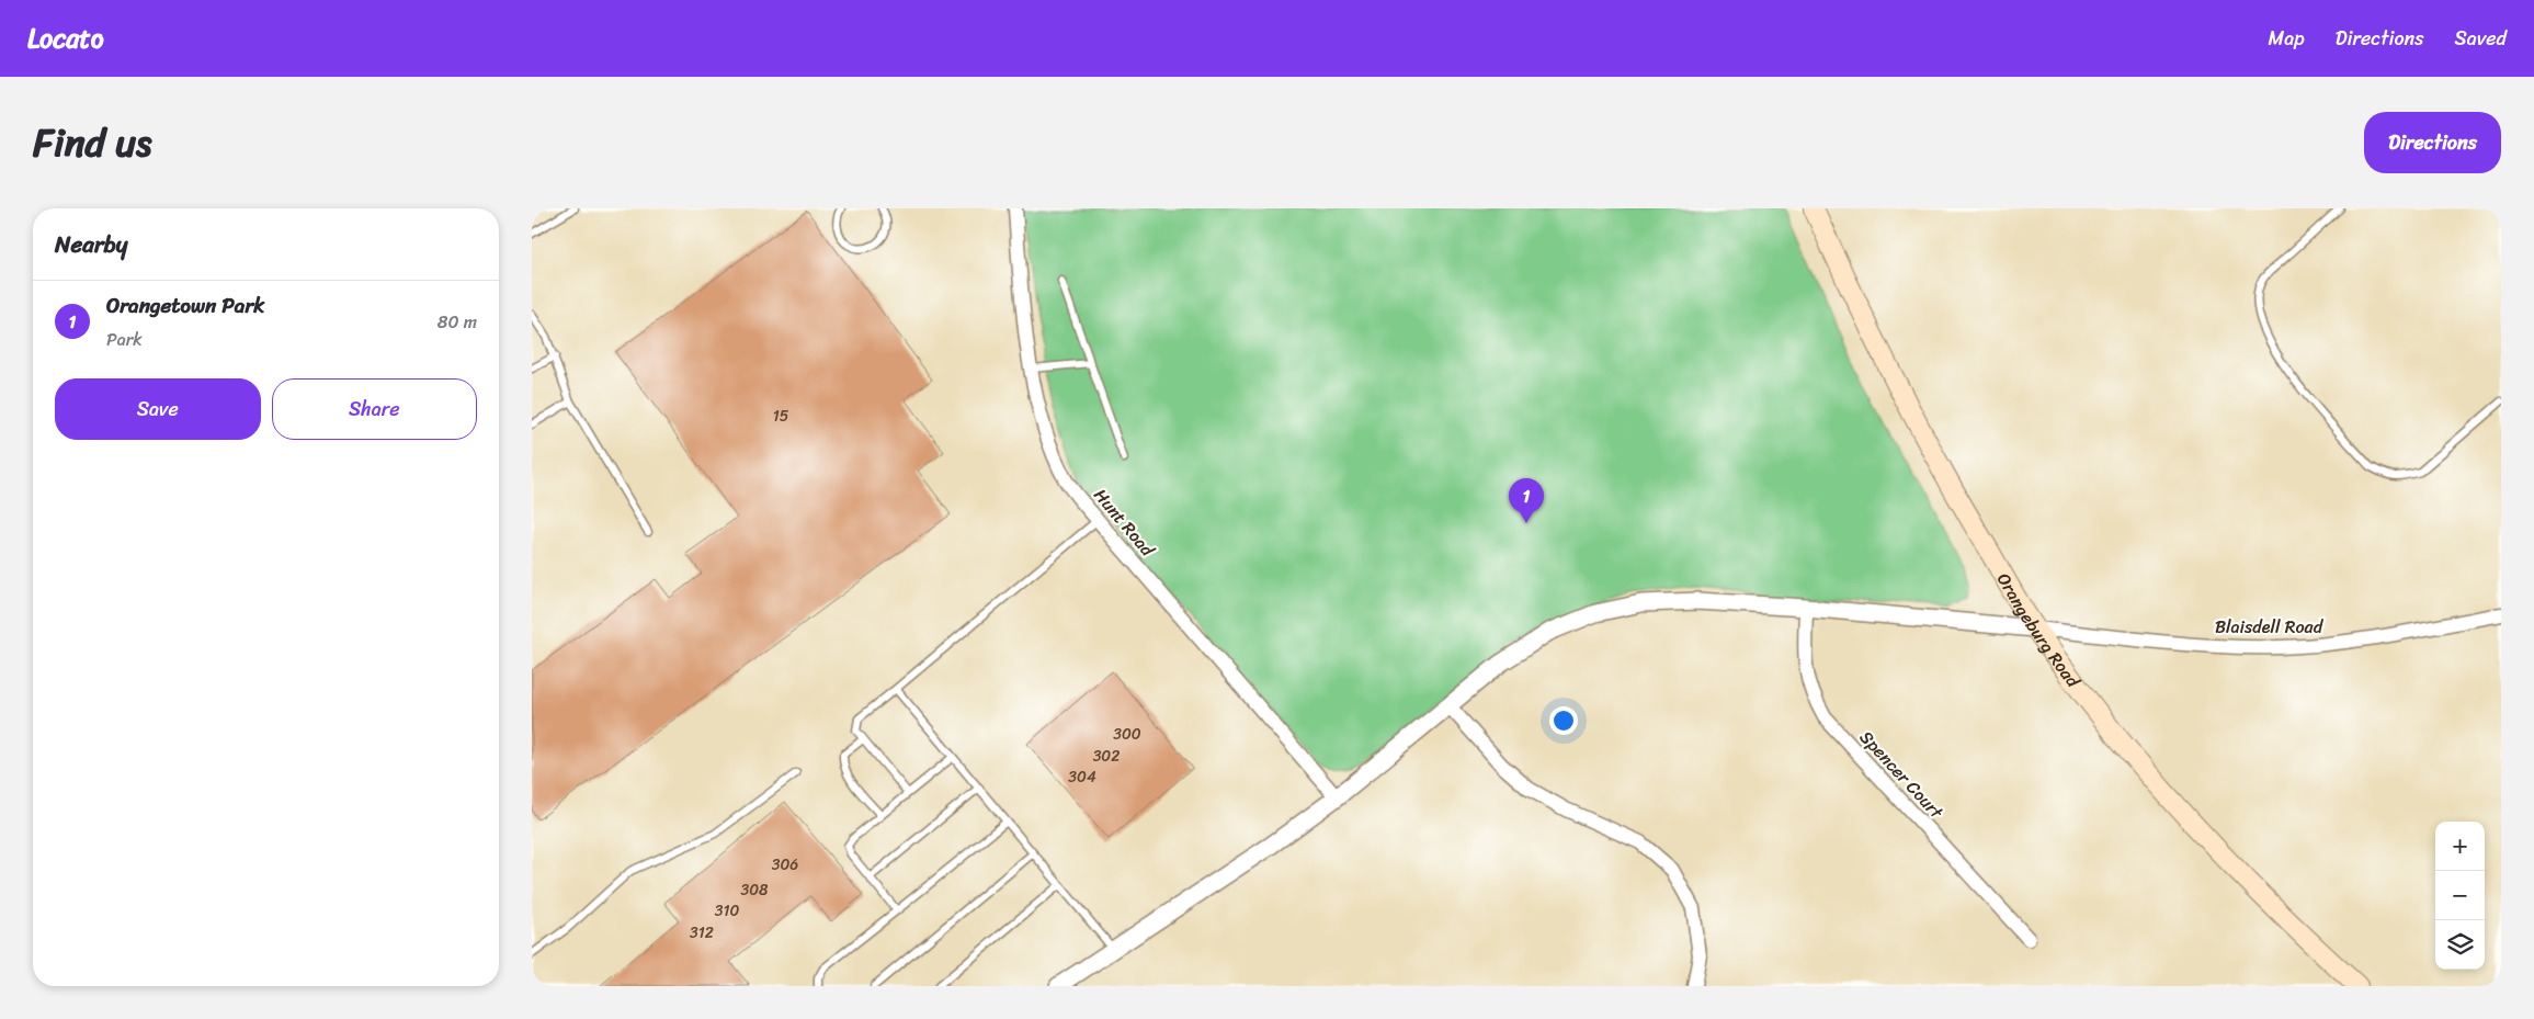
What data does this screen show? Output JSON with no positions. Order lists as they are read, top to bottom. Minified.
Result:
{"streets":{"main road":["Orangeburg Road"],"street":["Hunt Road","Blaisdell Road","Spencer Court"]},"crossings":[["Blaisdell Road","Orangeburg Road"]],"house_numbers":["15","300","302","304","306","308","310","312"],"page":{"header":"Locato","nav":["Map","Directions","Saved"],"title":"Find us","buttons":["Directions",["Save","Share"]],"heading":"Nearby","list":[{"mark":"1","name":"Orangetown Park","note":"Park","value":"80 m"}],"pins":"1","map_buttons":["+","−"]}}
